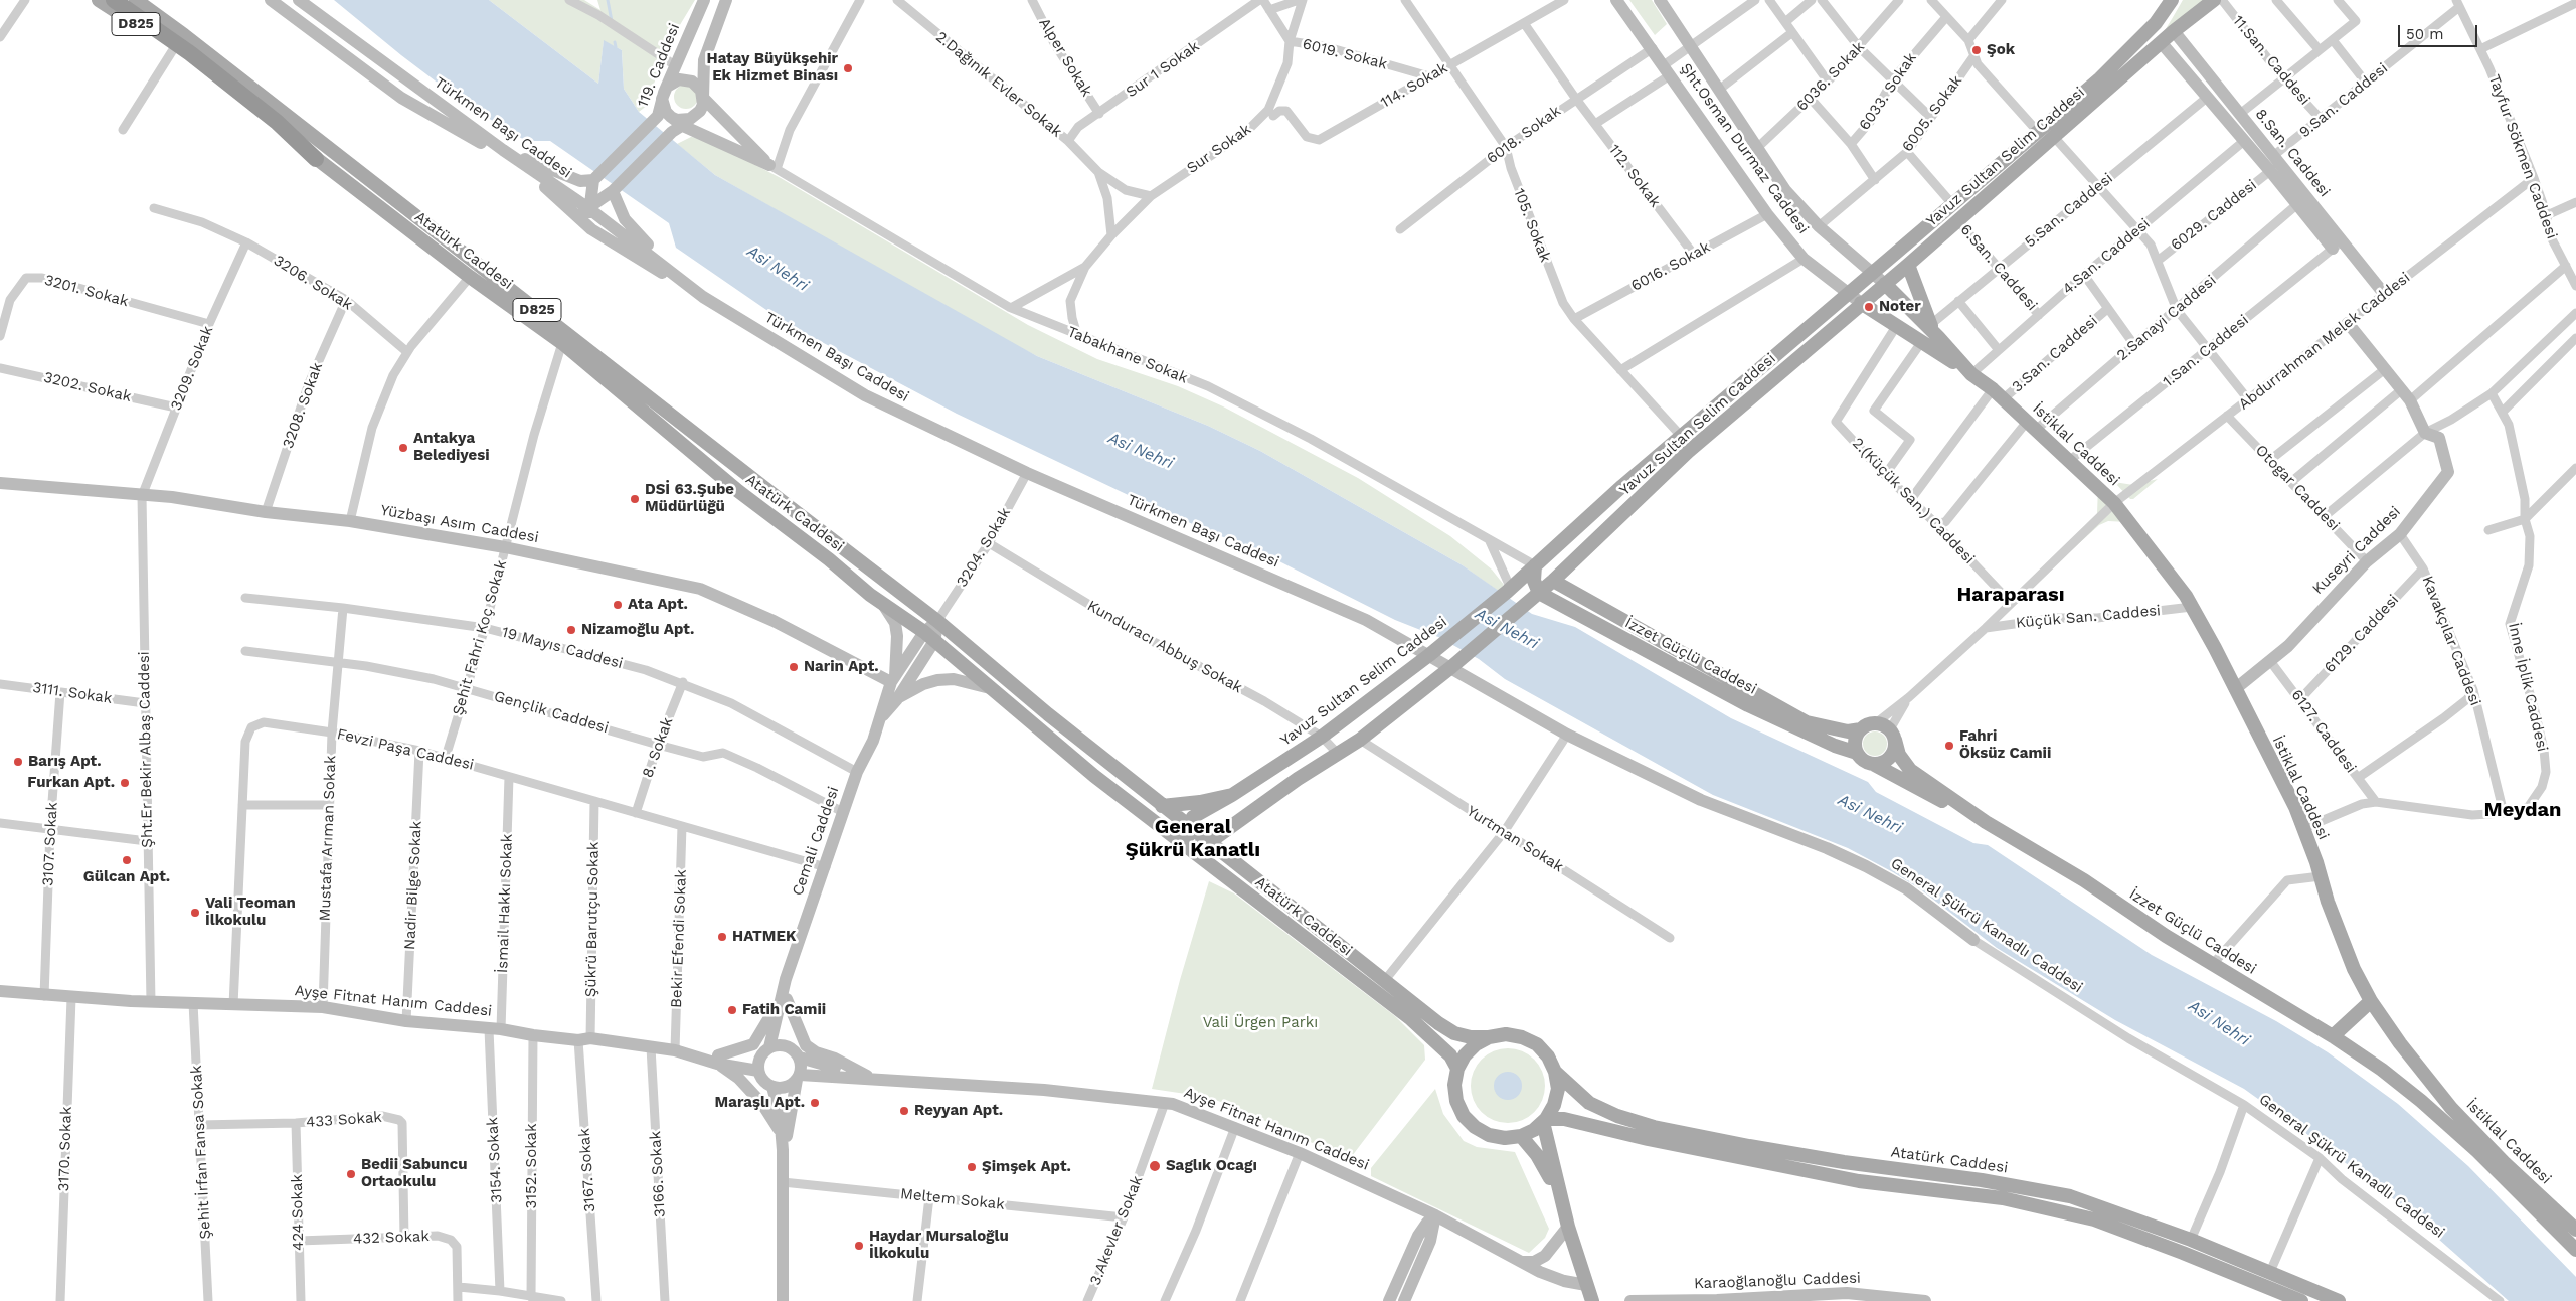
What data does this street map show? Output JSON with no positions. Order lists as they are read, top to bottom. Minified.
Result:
{"streets":{"main road":["D825","Yavuz Sultan Selim Caddesi","Atatürk Caddesi","İstiklal Caddesi","İzzet Güçlü Caddesi"],"street":["6019. Sokak","Alper Sokak","11.San. Caddesi","119. Caddesi","Sur 1 Sokak","6036. Sokak","2.Dağınık Evler Sokak","114. Sokak","6033. Sokak","9.San. Caddesi","6005. Sokak","Türkmen Başı Caddesi","6018. Sokak","Sur Sokak","Şht.Osman Durmaz Caddesi","8.San. Caddesi","Tayfur Sökmen Caddesi","112. Sokak","5.San. Caddesi","6029. Caddesi","105. Sokak","4.San. Caddesi","6016. Sokak","6.San. Caddesi","3206. Sokak","3201. Sokak","2.Sanayi Caddesi","Abdurrahman Melek Caddesi","1.San. Caddesi","3.San. Caddesi","Tabakhane Sokak","3209. Sokak","3202. Sokak","3208. Sokak","Otogar Caddesi","2.(Küçük San.) Caddesi","Yüzbaşı Asım Caddesi","3204. Sokak","Kuseyri Caddesi","Küçük San. Caddesi","6129. Caddesi","Şehit Fahri Koç Sokak","Kavakçılar Caddesi","Kunduracı Abbuş Sokak","19 Mayıs Caddesi","İnne İplik Caddesi","3111. Sokak","Gençlik Caddesi","6127. Caddesi","8. Sokak","Şht.Er Bekir Albaş Caddesi","Fevzi Paşa Caddesi","Mustafa Arıman Sokak","Yurtman Sokak","Cemali Caddesi","3107. Sokak","Nadir Bilge Sokak","İsmail Hakkı Sokak","Şükrü Barutçu Sokak","General Şükrü Kanadlı Caddesi","Bekir Efendi Sokak","Ayşe Fitnat Hanım Caddesi","433 Sokak","3170. Sokak","Şehit İrfan Fansa Sokak","3154. Sokak","3152. Sokak","3167. Sokak","3166. Sokak","Meltem Sokak","424 Sokak","3.Akevler Sokak","432 Sokak","Karaoğlanoğlu Caddesi"]},"crossings":[["6019. Sokak","114. Sokak"],["6019. Sokak","Sur Sokak"],["Alper Sokak","Sur 1 Sokak"],["11.San. Caddesi","9.San. Caddesi"],["Sur 1 Sokak","2.Dağınık Evler Sokak"],["6036. Sokak","Şht.Osman Durmaz Caddesi"],["2.Dağınık Evler Sokak","Sur Sokak"],["114. Sokak","112. Sokak"],["114. Sokak","105. Sokak"],["9.San. Caddesi","8.San. Caddesi"],["9.San. Caddesi","Tayfur Sökmen Caddesi"],["6005. Sokak","Şht.Osman Durmaz Caddesi"],["Türkmen Başı Caddesi","Yavuz Sultan Selim Caddesi"],["Türkmen Başı Caddesi","3204. Sokak"],["Türkmen Başı Caddesi","General Şükrü Kanadlı Caddesi"],["6018. Sokak","Şht.Osman Durmaz Caddesi"],["6018. Sokak","112. Sokak"],["6018. Sokak","105. Sokak"],["Sur Sokak","Tabakhane Sokak"],["Şht.Osman Durmaz Caddesi","Yavuz Sultan Selim Caddesi"],["Şht.Osman Durmaz Caddesi","6016. Sokak"],["Şht.Osman Durmaz Caddesi","İstiklal Caddesi"],["8.San. Caddesi","Yavuz Sultan Selim Caddesi"],["8.San. Caddesi","5.San. Caddesi"],["8.San. Caddesi","6029. Caddesi"],["8.San. Caddesi","4.San. Caddesi"],["8.San. Caddesi","2.Sanayi Caddesi"],["8.San. Caddesi","Abdurrahman Melek Caddesi"],["8.San. Caddesi","1.San. Caddesi"],["Yavuz Sultan Selim Caddesi","105. Sokak"],["Yavuz Sultan Selim Caddesi","Atatürk Caddesi"],["Yavuz Sultan Selim Caddesi","6.San. Caddesi"],["Yavuz Sultan Selim Caddesi","Tabakhane Sokak"],["Yavuz Sultan Selim Caddesi","İstiklal Caddesi"],["Yavuz Sultan Selim Caddesi","Kunduracı Abbuş Sokak"],["Yavuz Sultan Selim Caddesi","İzzet Güçlü Caddesi"],["Yavuz Sultan Selim Caddesi","Yurtman Sokak"],["Yavuz Sultan Selim Caddesi","General Şükrü Kanadlı Caddesi"],["Tayfur Sökmen Caddesi","Abdurrahman Melek Caddesi"],["112. Sokak","6016. Sokak"],["5.San. Caddesi","6.San. Caddesi"],["5.San. Caddesi","İstiklal Caddesi"],["105. Sokak","6016. Sokak"],["Atatürk Caddesi","3204. Sokak"],["Atatürk Caddesi","Şehit Fahri Koç Sokak"],["Atatürk Caddesi","Cemali Caddesi"],["4.San. Caddesi","6.San. Caddesi"],["4.San. Caddesi","İstiklal Caddesi"],["3206. Sokak","3209. Sokak"],["3206. Sokak","3208. Sokak"],["3201. Sokak","3209. Sokak"],["2.Sanayi Caddesi","İstiklal Caddesi"],["2.Sanayi Caddesi","2.(Küçük San.) Caddesi"],["Abdurrahman Melek Caddesi","İstiklal Caddesi"],["Abdurrahman Melek Caddesi","Otogar Caddesi"],["Abdurrahman Melek Caddesi","2.(Küçük San.) Caddesi"],["Abdurrahman Melek Caddesi","Kuseyri Caddesi"],["Abdurrahman Melek Caddesi","Küçük San. Caddesi"],["1.San. Caddesi","İstiklal Caddesi"],["3.San. Caddesi","İstiklal Caddesi"],["3.San. Caddesi","2.(Küçük San.) Caddesi"],["3209. Sokak","3202. Sokak"],["3209. Sokak","Yüzbaşı Asım Caddesi"],["3209. Sokak","Şht.Er Bekir Albaş Caddesi"],["3208. Sokak","Yüzbaşı Asım Caddesi"],["İstiklal Caddesi","2.(Küçük San.) Caddesi"],["İstiklal Caddesi","Kuseyri Caddesi"],["İstiklal Caddesi","Küçük San. Caddesi"],["İstiklal Caddesi","İzzet Güçlü Caddesi"],["Otogar Caddesi","Kuseyri Caddesi"],["Yüzbaşı Asım Caddesi","Şehit Fahri Koç Sokak"],["Yüzbaşı Asım Caddesi","Şht.Er Bekir Albaş Caddesi"],["Yüzbaşı Asım Caddesi","Cemali Caddesi"],["3204. Sokak","Kunduracı Abbuş Sokak"],["3204. Sokak","Cemali Caddesi"],["Kuseyri Caddesi","Kavakçılar Caddesi"],["Kuseyri Caddesi","6127. Caddesi"],["6129. Caddesi","Kavakçılar Caddesi"],["6129. Caddesi","6127. Caddesi"],["Şehit Fahri Koç Sokak","19 Mayıs Caddesi"],["Şehit Fahri Koç Sokak","Gençlik Caddesi"],["Şehit Fahri Koç Sokak","Fevzi Paşa Caddesi"],["Kavakçılar Caddesi","İnne İplik Caddesi"],["19 Mayıs Caddesi","8. Sokak"],["19 Mayıs Caddesi","Mustafa Arıman Sokak"],["19 Mayıs Caddesi","Cemali Caddesi"],["3111. Sokak","Şht.Er Bekir Albaş Caddesi"],["3111. Sokak","3107. Sokak"],["Gençlik Caddesi","8. Sokak"],["Gençlik Caddesi","Mustafa Arıman Sokak"],["Gençlik Caddesi","Cemali Caddesi"],["8. Sokak","Fevzi Paşa Caddesi"],["Şht.Er Bekir Albaş Caddesi","Ayşe Fitnat Hanım Caddesi"],["Fevzi Paşa Caddesi","Mustafa Arıman Sokak"],["Fevzi Paşa Caddesi","Cemali Caddesi"],["Fevzi Paşa Caddesi","Nadir Bilge Sokak"],["Fevzi Paşa Caddesi","İsmail Hakkı Sokak"],["Fevzi Paşa Caddesi","Şükrü Barutçu Sokak"],["Fevzi Paşa Caddesi","Bekir Efendi Sokak"],["Fevzi Paşa Caddesi","Ayşe Fitnat Hanım Caddesi"],["Mustafa Arıman Sokak","Ayşe Fitnat Hanım Caddesi"],["Cemali Caddesi","Ayşe Fitnat Hanım Caddesi"],["3107. Sokak","Ayşe Fitnat Hanım Caddesi"],["Nadir Bilge Sokak","Ayşe Fitnat Hanım Caddesi"],["İsmail Hakkı Sokak","Ayşe Fitnat Hanım Caddesi"],["İsmail Hakkı Sokak","3154. Sokak"],["Şükrü Barutçu Sokak","Ayşe Fitnat Hanım Caddesi"],["Şükrü Barutçu Sokak","3167. Sokak"],["Bekir Efendi Sokak","Ayşe Fitnat Hanım Caddesi"],["Ayşe Fitnat Hanım Caddesi","3170. Sokak"],["Ayşe Fitnat Hanım Caddesi","Şehit İrfan Fansa Sokak"],["Ayşe Fitnat Hanım Caddesi","3154. Sokak"],["Ayşe Fitnat Hanım Caddesi","3152. Sokak"],["Ayşe Fitnat Hanım Caddesi","3167. Sokak"],["Ayşe Fitnat Hanım Caddesi","3166. Sokak"],["Ayşe Fitnat Hanım Caddesi","3.Akevler Sokak"],["433 Sokak","Şehit İrfan Fansa Sokak"],["433 Sokak","424 Sokak"],["433 Sokak","432 Sokak"],["Meltem Sokak","3.Akevler Sokak"],["424 Sokak","432 Sokak"]],"districts":["Haraparası","Meydan","General Şükrü Kanatlı"],"water":["Asi Nehri"],"parks":["Vali Ürgen Parkı"],"places":["Şok","Hatay Büyükşehir Ek Hizmet Binası","Noter","Antakya Belediyesi","DSİ 63.Şube Müdürlüğü","Ata Apt.","Nizamoğlu Apt.","Narin Apt.","Fahri Öksüz Camii","Barış Apt.","Furkan Apt.","Gülcan Apt.","Vali Teoman İlkokulu","HATMEK","Fatih Camii","Maraşlı Apt.","Reyyan Apt.","Saglık Ocagı","Şimşek Apt.","Bedii Sabuncu Ortaokulu","Haydar Mursaloğlu İlkokulu"],"scale_bar":"50 m"}
